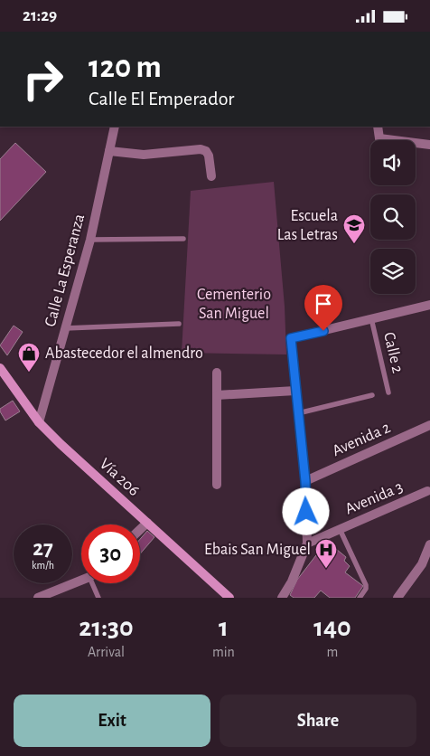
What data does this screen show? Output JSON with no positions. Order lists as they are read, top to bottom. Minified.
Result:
{"streets":{"main road":["Vía 206"],"street":["Calle La Esperanza","Avenida 2","Avenida 3"],"lane":["Calle 2"]},"crossings":[["Calle La Esperanza","Vía 206"]],"parks":["Cementerio San Miguel"],"places":{"school or university":["Escuela Las Letras"],"shop":["Abastecedor el almendro"],"hospital":["Ebais San Miguel"]},"page":{"status":"21:29","turn":["120 m","Calle El Emperador"],"speed":"27 km/h","limit":"30","eta":["21:30","Arrival","1","min","140","m"],"buttons":["Exit","Share"]}}
